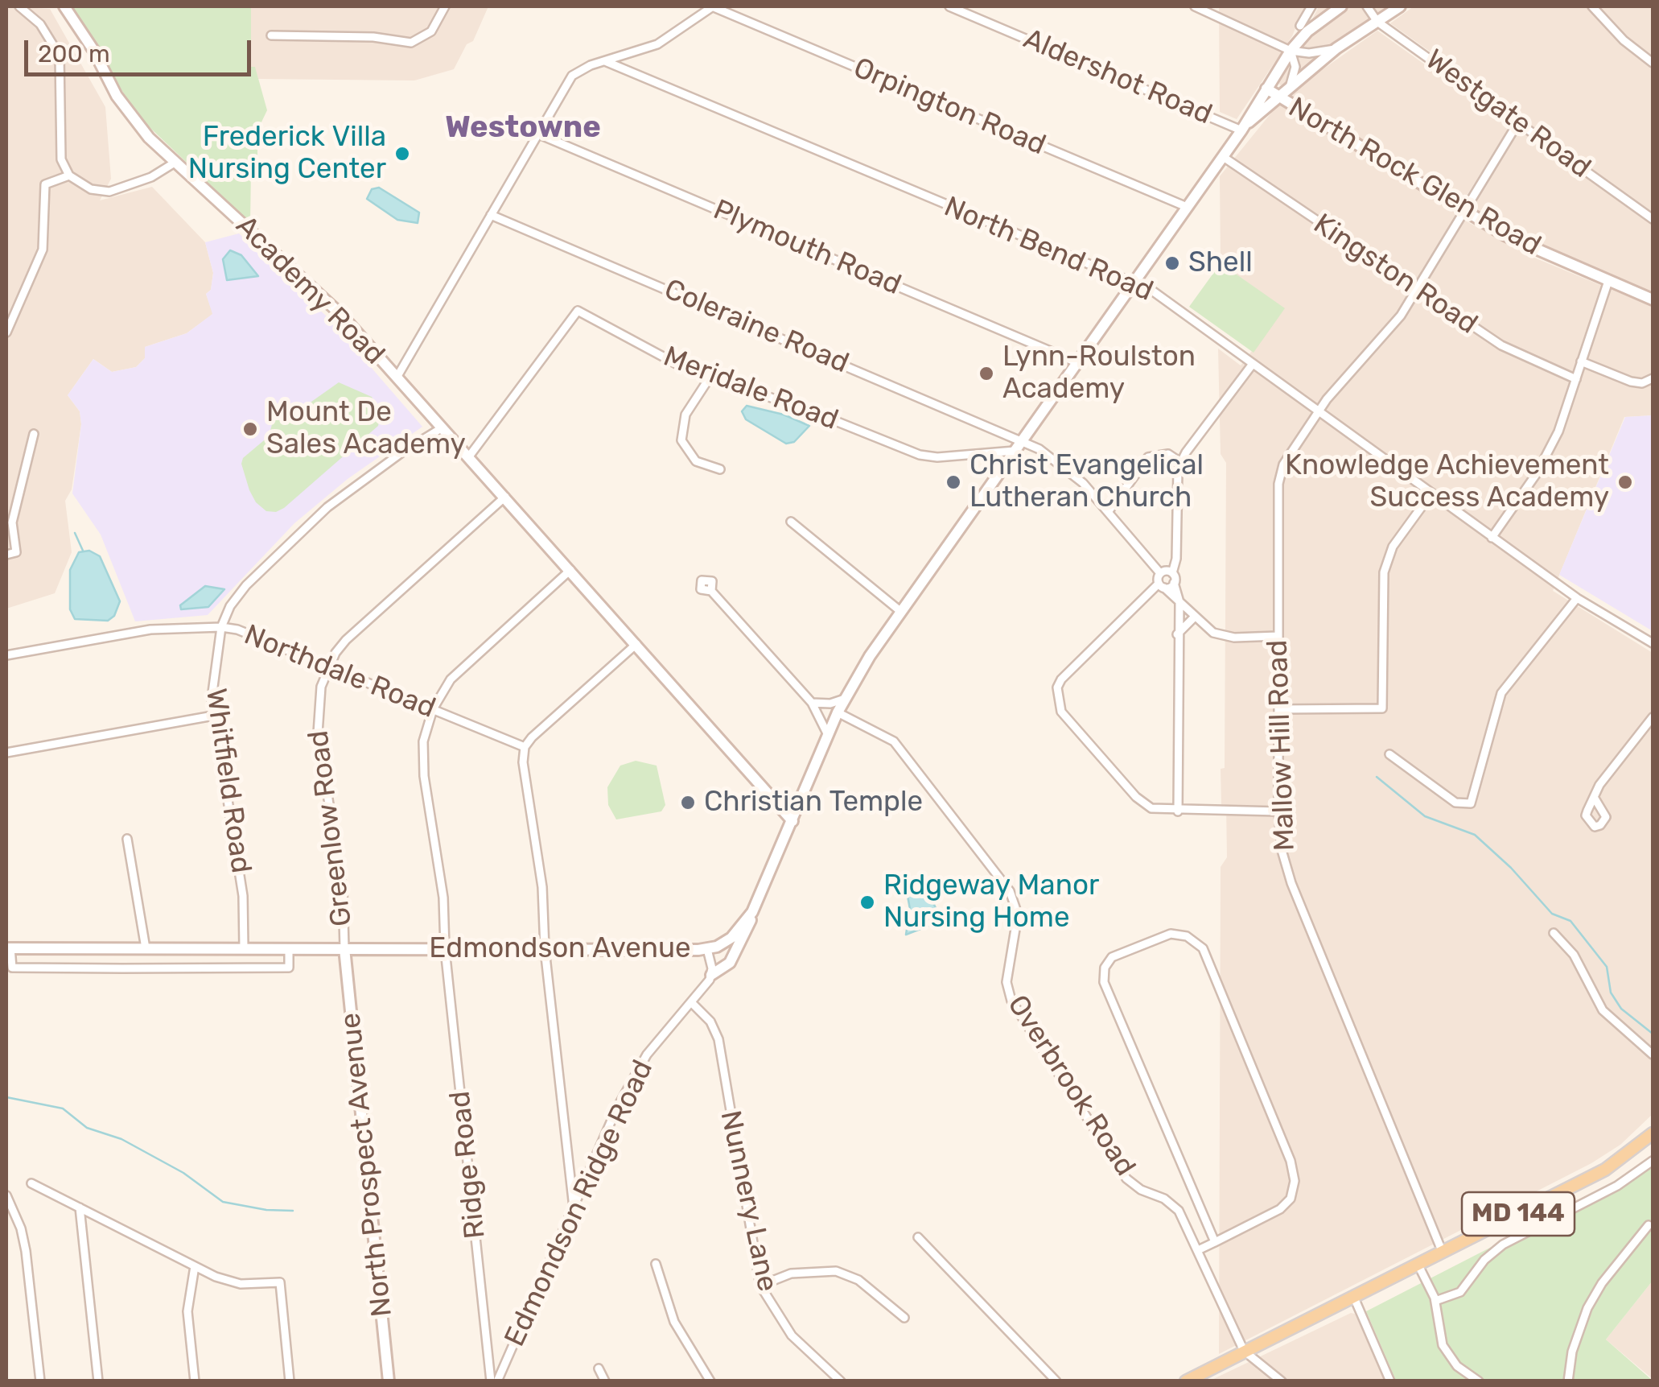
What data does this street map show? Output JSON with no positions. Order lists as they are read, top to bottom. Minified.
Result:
{"streets":{"main road":["North Rock Glen Road","Academy Road","Edmondson Avenue","North Prospect Avenue","MD 144"],"street":["Aldershot Road","Orpington Road","Westgate Road","Plymouth Road","North Bend Road","Kingston Road","Coleraine Road","Meridale Road","Northdale Road","Mallow Hill Road","Whitfield Road","Greenlow Road","Overbrook Road","Ridge Road","Nunnery Lane","Edmondson Ridge Road"]},"crossings":[["Aldershot Road","Edmondson Avenue"],["Orpington Road","Edmondson Avenue"],["Westgate Road","Mallow Hill Road"],["Westgate Road","Edmondson Avenue"],["North Rock Glen Road","Mallow Hill Road"],["North Rock Glen Road","Edmondson Avenue"],["Plymouth Road","Edmondson Avenue"],["North Bend Road","Mallow Hill Road"],["North Bend Road","Edmondson Avenue"],["Kingston Road","Mallow Hill Road"],["Kingston Road","Edmondson Avenue"],["Academy Road","Meridale Road"],["Academy Road","Whitfield Road"],["Academy Road","Greenlow Road"],["Academy Road","Edmondson Avenue"],["Academy Road","Ridge Road"],["Coleraine Road","Edmondson Avenue"],["Meridale Road","Edmondson Avenue"],["Northdale Road","Whitfield Road"],["Northdale Road","Greenlow Road"],["Northdale Road","Ridge Road"],["Mallow Hill Road","MD 144"],["Whitfield Road","Edmondson Avenue"],["Greenlow Road","Edmondson Avenue"],["Greenlow Road","North Prospect Avenue"],["Edmondson Avenue","Overbrook Road"],["Edmondson Avenue","North Prospect Avenue"],["Edmondson Avenue","Ridge Road"],["Overbrook Road","MD 144"],["Nunnery Lane","Edmondson Ridge Road"]],"districts":["Westowne"],"places":["Frederick Villa Nursing Center","Shell","Lynn-Roulston Academy","Mount De Sales Academy","Christ Evangelical Lutheran Church","Knowledge Achievement Success Academy","Christian Temple","Ridgeway Manor Nursing Home"],"scale_bar":"200 m"}
